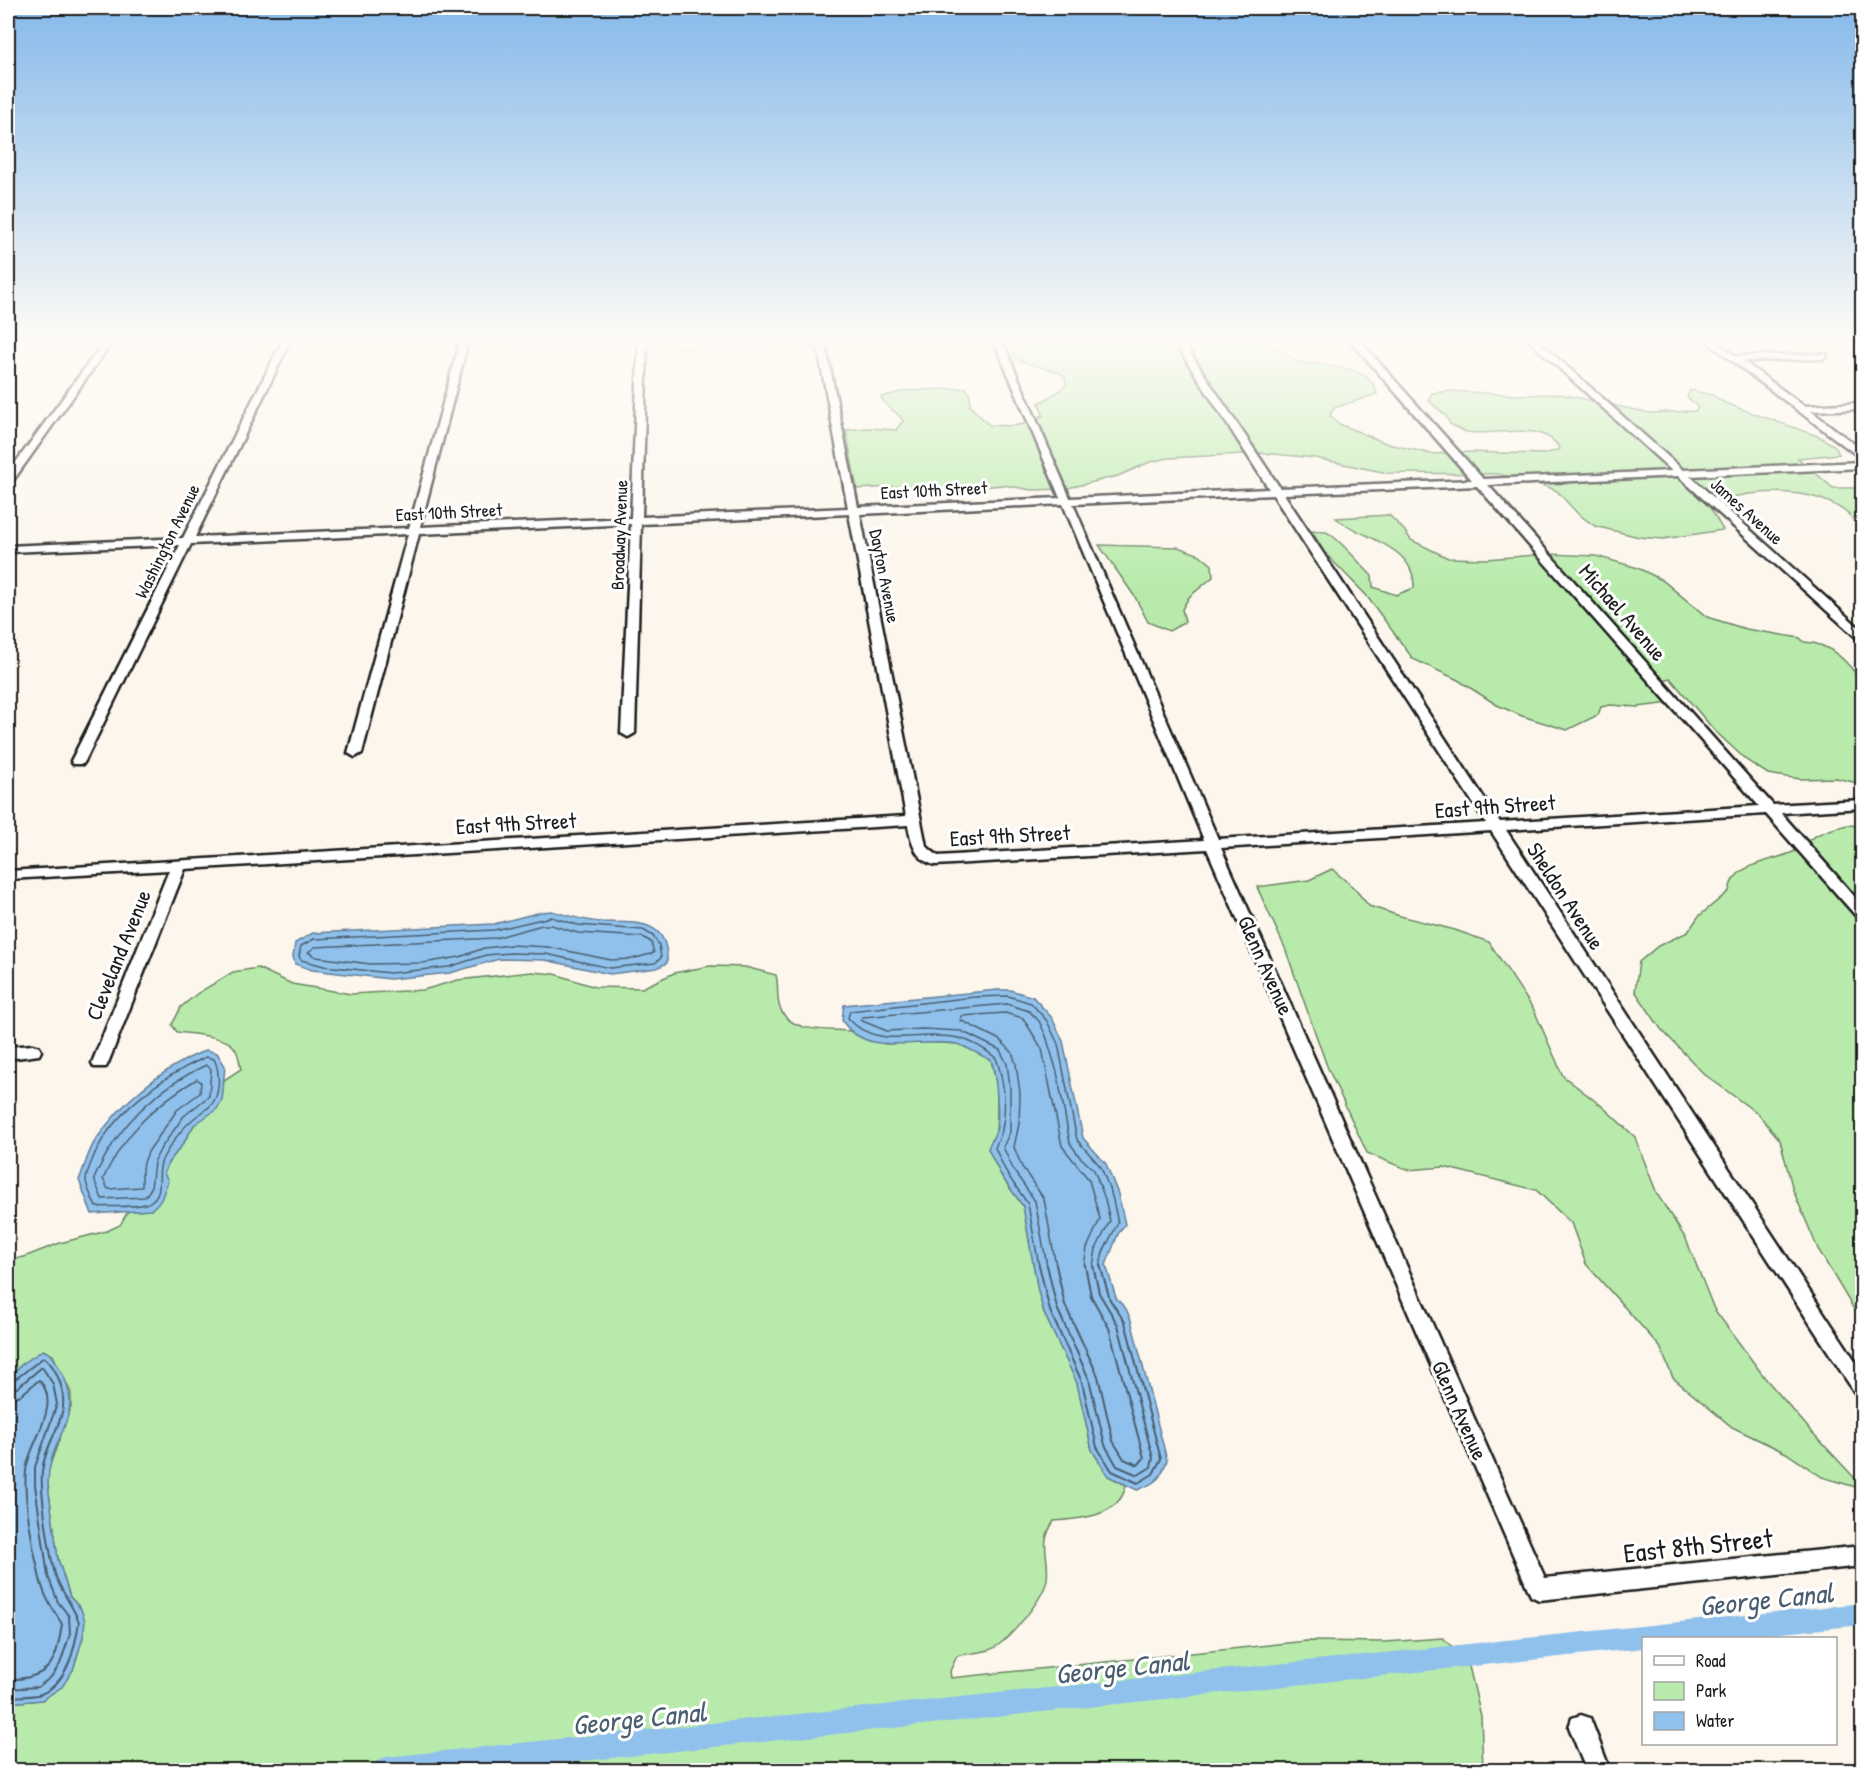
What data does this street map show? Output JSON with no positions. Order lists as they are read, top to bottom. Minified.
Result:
{"streets":{"street":["East 10th Street","James Avenue","Broadway Avenue","Washington Avenue","Dayton Avenue","Michael Avenue","East 9th Street","Sheldon Avenue","Cleveland Avenue","Glenn Avenue","East 8th Street"]},"crossings":[["East 10th Street","James Avenue"],["East 10th Street","Broadway Avenue"],["East 10th Street","Washington Avenue"],["East 10th Street","Dayton Avenue"],["East 10th Street","Michael Avenue"],["East 10th Street","Sheldon Avenue"],["East 10th Street","Glenn Avenue"],["Dayton Avenue","East 9th Street"],["Michael Avenue","East 9th Street"],["East 9th Street","Sheldon Avenue"],["East 9th Street","Cleveland Avenue"],["East 9th Street","Glenn Avenue"],["Glenn Avenue","East 8th Street"]],"water":["George Canal"],"legend":["Road","Park","Water"]}
